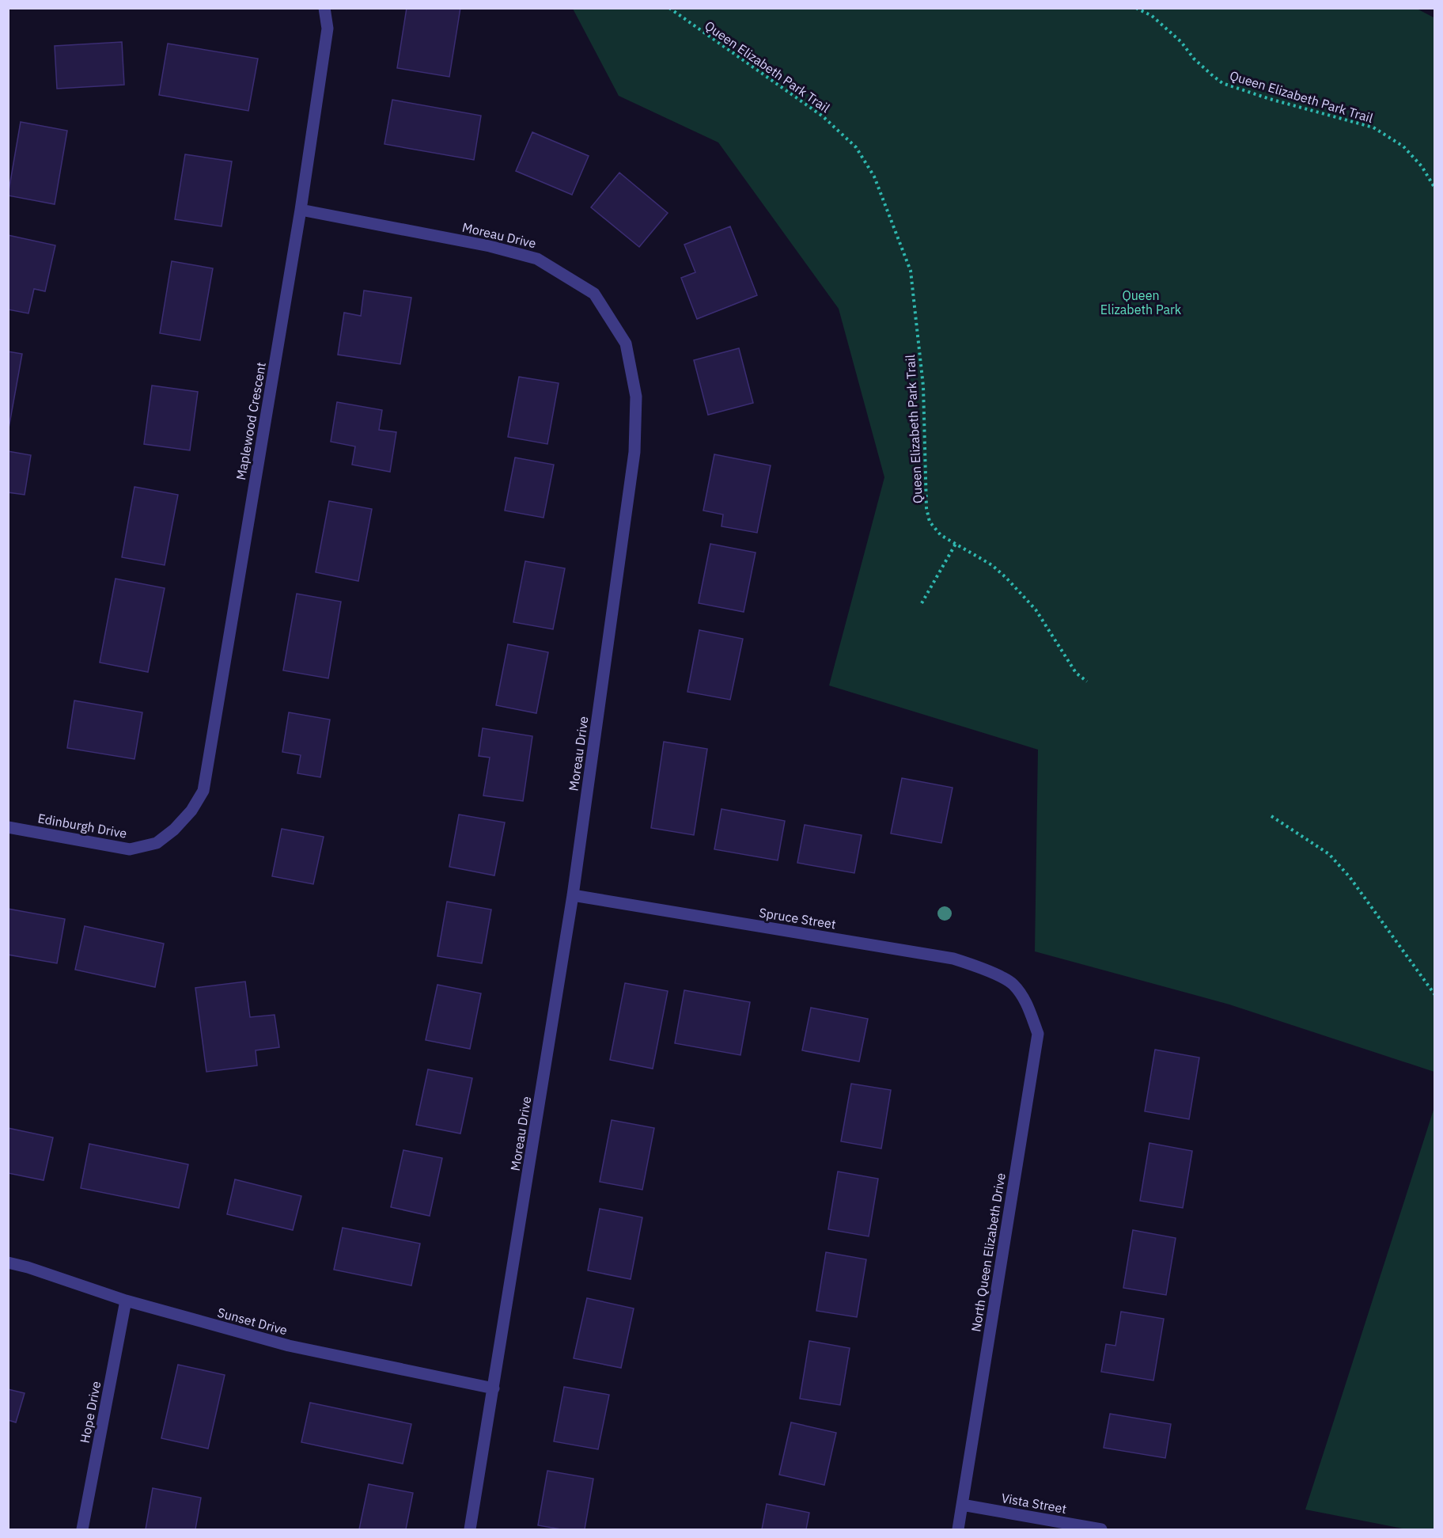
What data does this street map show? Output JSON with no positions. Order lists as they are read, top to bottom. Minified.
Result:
{"streets":{"street":["Moreau Drive","Maplewood Crescent","Edinburgh Drive","Spruce Street","North Queen Elizabeth Drive","Sunset Drive","Hope Drive","Vista Street"],"path":["Queen Elizabeth Park Trail"]},"crossings":[["Moreau Drive","Maplewood Crescent"],["Moreau Drive","Spruce Street"],["Moreau Drive","Sunset Drive"],["Maplewood Crescent","Edinburgh Drive"],["Spruce Street","North Queen Elizabeth Drive"],["North Queen Elizabeth Drive","Vista Street"],["Sunset Drive","Hope Drive"]],"parks":["Queen Elizabeth Park"]}
